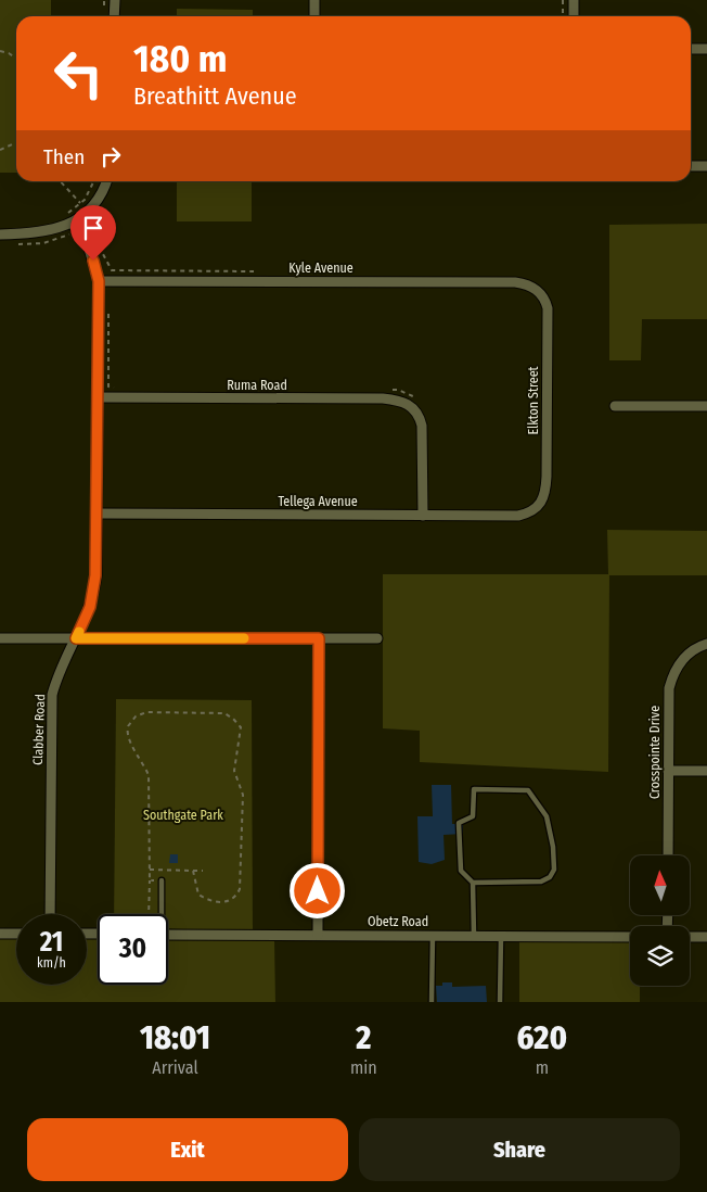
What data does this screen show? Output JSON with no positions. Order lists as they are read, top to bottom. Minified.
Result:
{"streets":{"street":["Kyle Avenue","Ruma Road","Elkton Street","Tellega Avenue","Clabber Road","Crosspointe Drive","Obetz Road"]},"crossings":[["Kyle Avenue","Elkton Street"],["Kyle Avenue","Clabber Road"],["Ruma Road","Clabber Road"],["Elkton Street","Tellega Avenue"],["Tellega Avenue","Clabber Road"]],"parks":["Southgate Park"],"north":"top","page":{"turn":["180 m","Breathitt Avenue"],"then":"Then","speed":"21 km/h","limit":"30","eta":["18:01","Arrival","2","min","620","m"],"buttons":["Exit","Share"]}}
